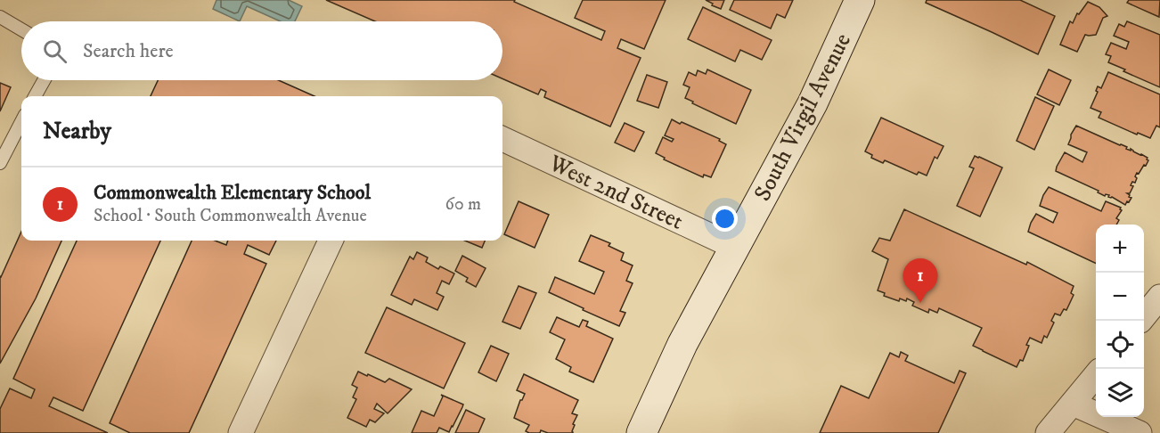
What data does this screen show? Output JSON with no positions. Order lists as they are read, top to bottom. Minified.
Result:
{"streets":{"main road":["South Virgil Avenue"],"street":["West 2nd Street"]},"crossings":[["South Virgil Avenue","West 2nd Street"]],"page":{"search":"Search here","heading":"Nearby","list":[{"mark":"1","name":"Commonwealth Elementary School","note":"School · South Commonwealth Avenue","value":"60 m"}],"map_buttons":["+","−"],"pins":"1"}}
